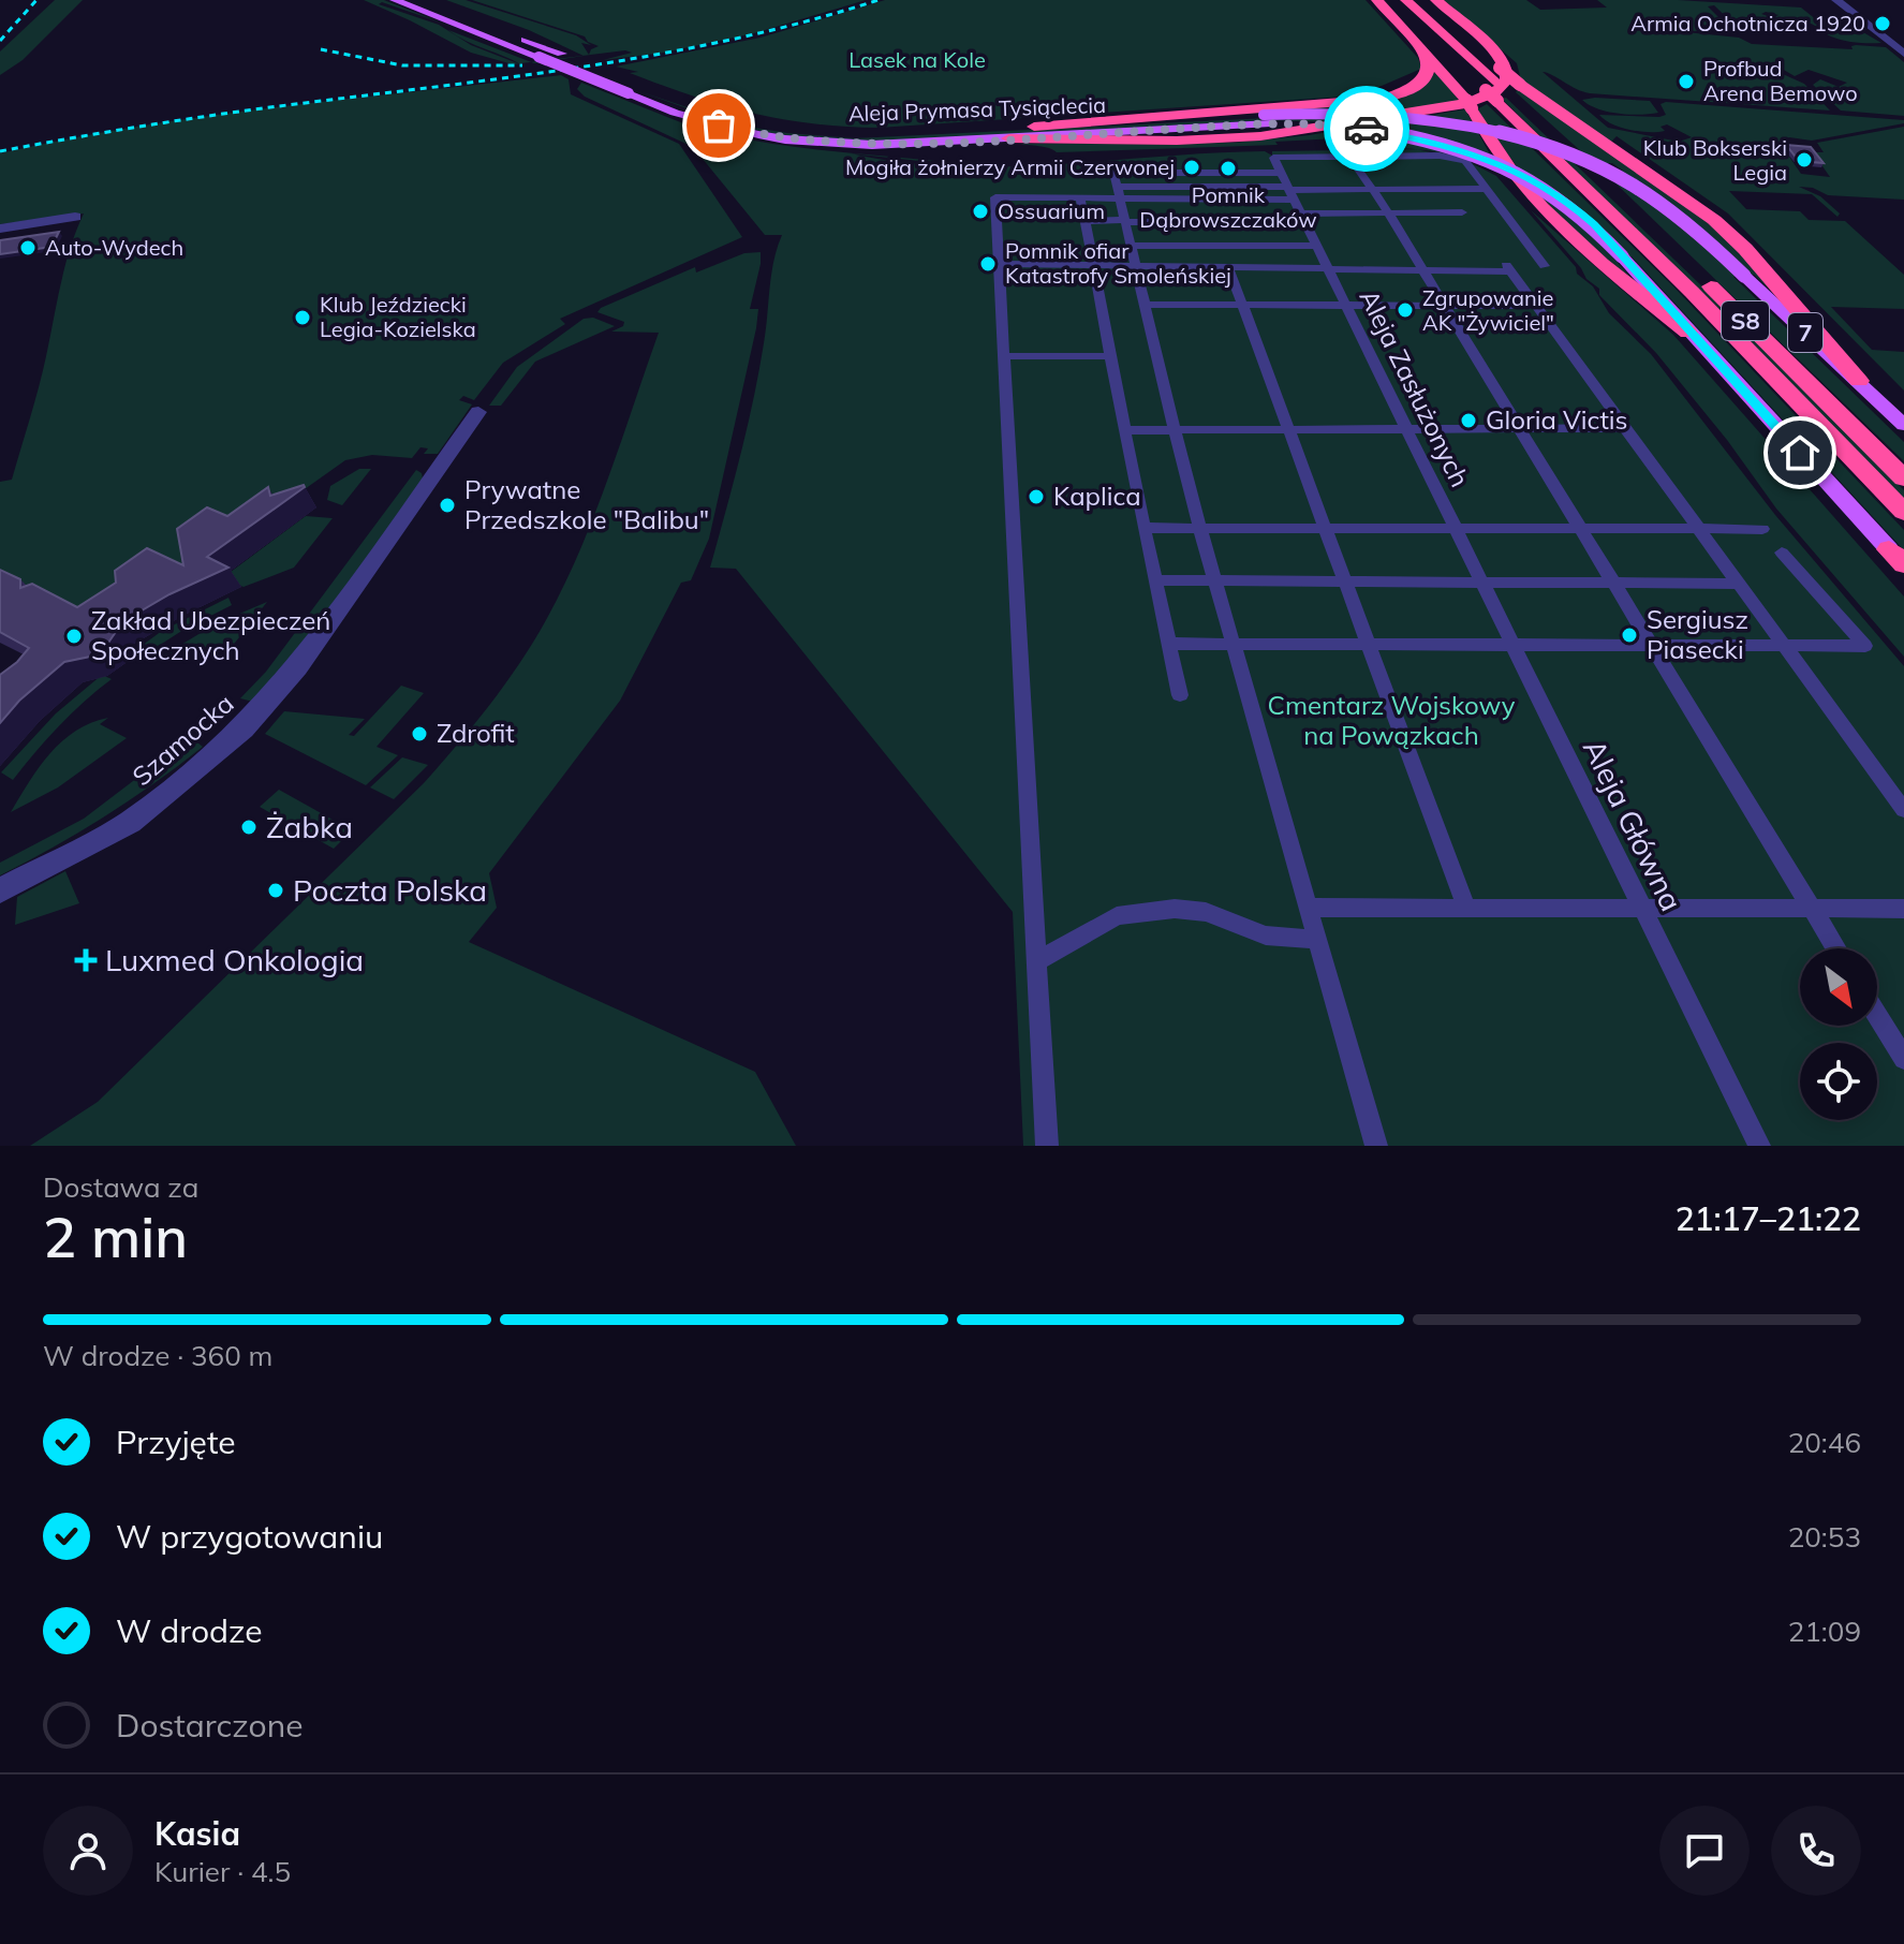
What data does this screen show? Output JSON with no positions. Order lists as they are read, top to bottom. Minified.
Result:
{"streets":{"highway":["S8"],"main road":["Aleja Prymasa Tysiąclecia","7"],"street":["Aleja Zasłużonych","Szamocka","Aleja Główna"]},"crossings":[["Aleja Prymasa Tysiąclecia","7"],["Aleja Zasłużonych","Aleja Główna"]],"parks":["Lasek na Kole","Cmentarz Wojskowy na Powązkach"],"places":{"other":["Armia Ochotnicza 1920","Profbud Arena Bemowo","Klub Bokserski Legia","Mogiła żołnierzy Armii Czerwonej","Pomnik Dąbrowszczaków","Ossuarium","Auto-Wydech","Pomnik ofiar Katastrofy Smoleńskiej","Zgrupowanie AK \"Żywiciel\"","Klub Jeździecki Legia-Kozielska","Gloria Victis","Kaplica","Prywatne Przedszkole \"Balibu\"","Sergiusz Piasecki","Zakład Ubezpieczeń Społecznych","Zdrofit","Żabka","Poczta Polska"],"health":["Luxmed Onkologia"]},"north":"bottom right","page":{"heading":["2 min","Dostawa za","21:17–21:22"],"panel":["Kasia","Kurier · 4.5"],"bar":"W drodze · 360 m","list":[["Przyjęte","20:46"],["W przygotowaniu","20:53"],["W drodze","21:09"],"Dostarczone"]}}
